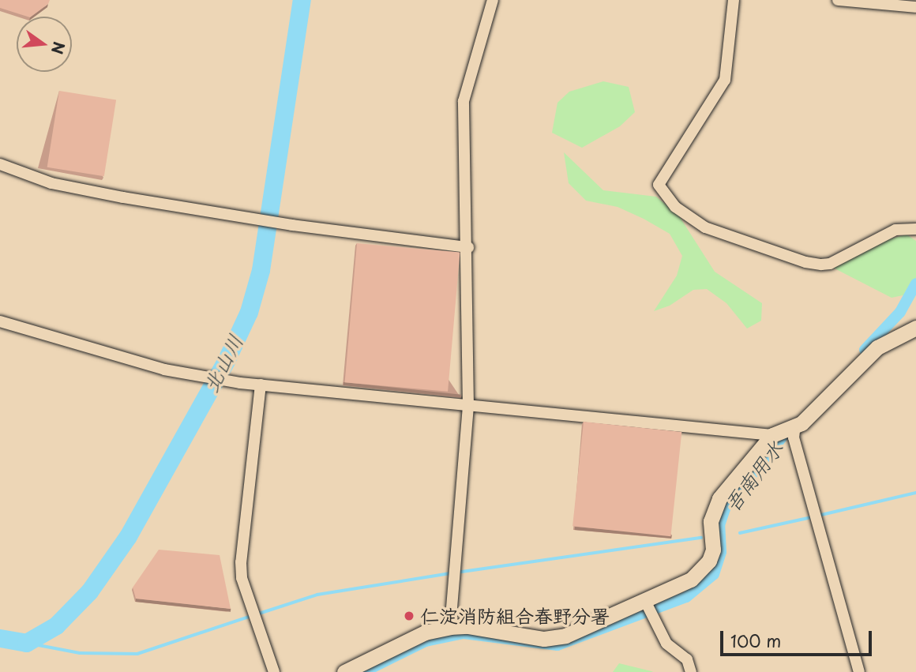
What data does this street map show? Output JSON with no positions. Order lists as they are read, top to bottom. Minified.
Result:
{"water":["北山川","吾南用水"],"places":["仁淀消防組合春野分署"],"scale_bar":"100 m","north":"right"}
